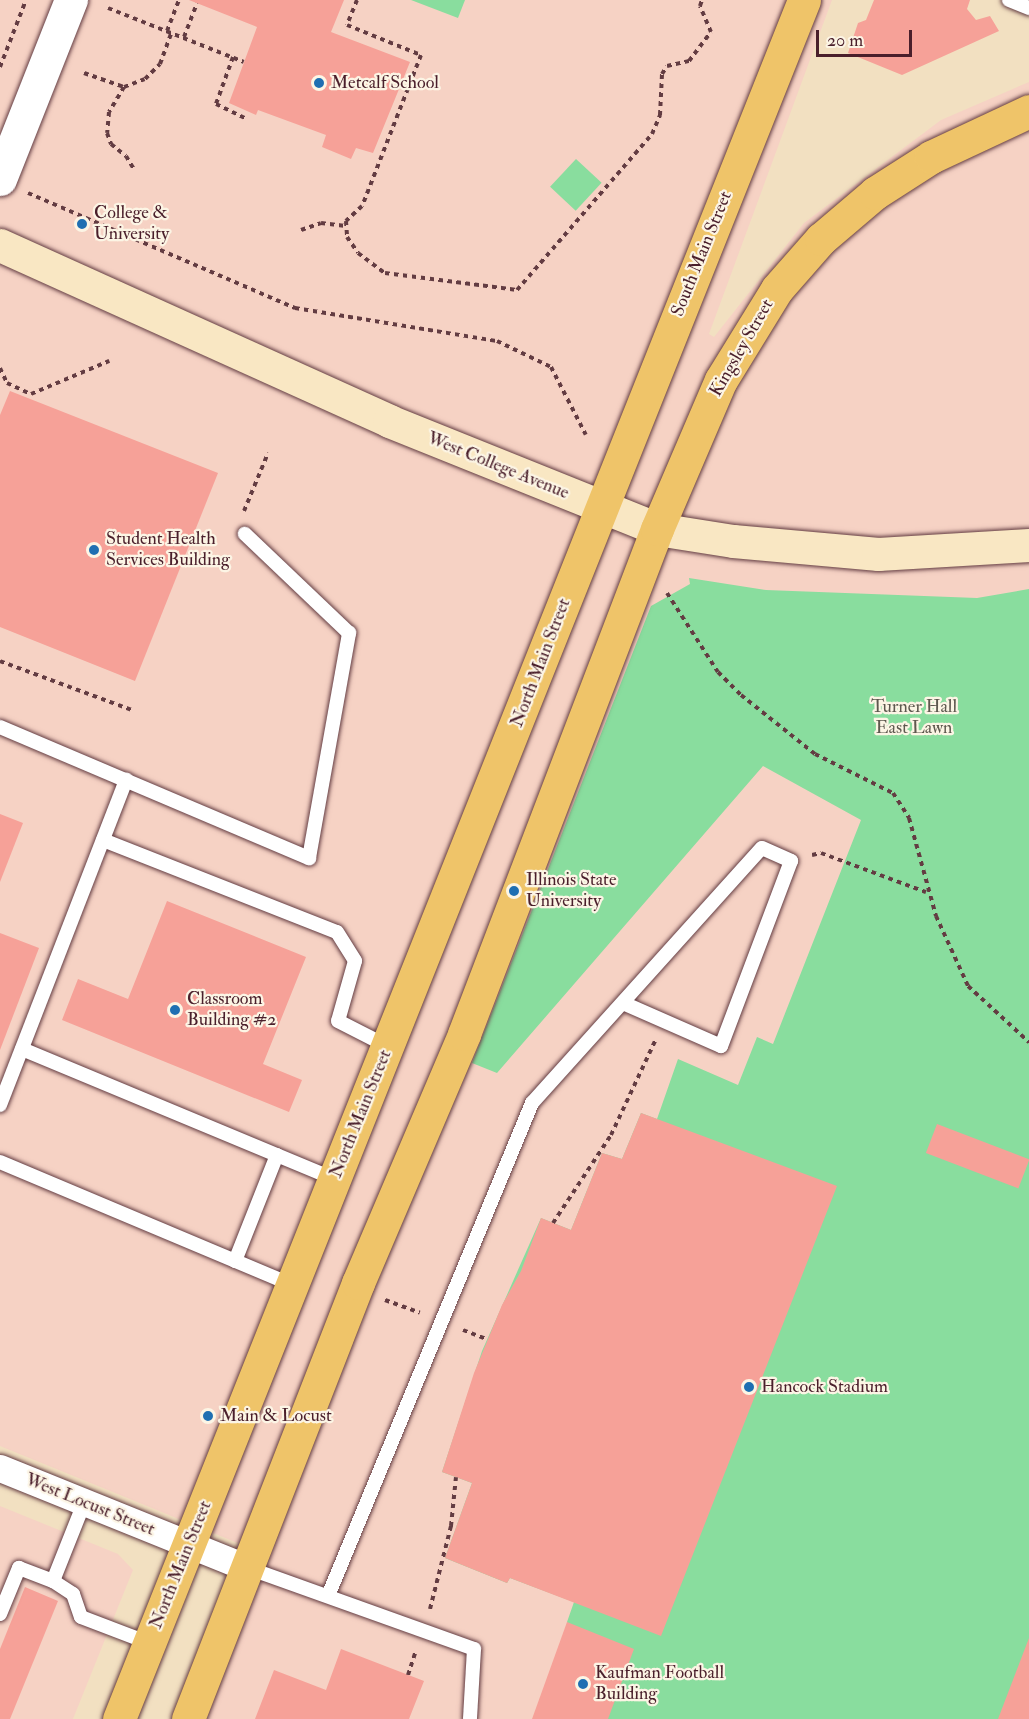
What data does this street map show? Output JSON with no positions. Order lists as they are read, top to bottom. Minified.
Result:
{"streets":{"main road":["South Main Street","Kingsley Street","West College Avenue","North Main Street"],"street":["West Locust Street"]},"crossings":[["South Main Street","West College Avenue"],["South Main Street","North Main Street"],["Kingsley Street","West College Avenue"],["West College Avenue","North Main Street"],["North Main Street","West Locust Street"]],"parks":["Turner Hall East Lawn"],"places":["Metcalf School","College & University","Student Health Services Building","Illinois State University","Classroom Building #2","Hancock Stadium","Main & Locust","Kaufman Football Building"],"scale_bar":"20 m"}
